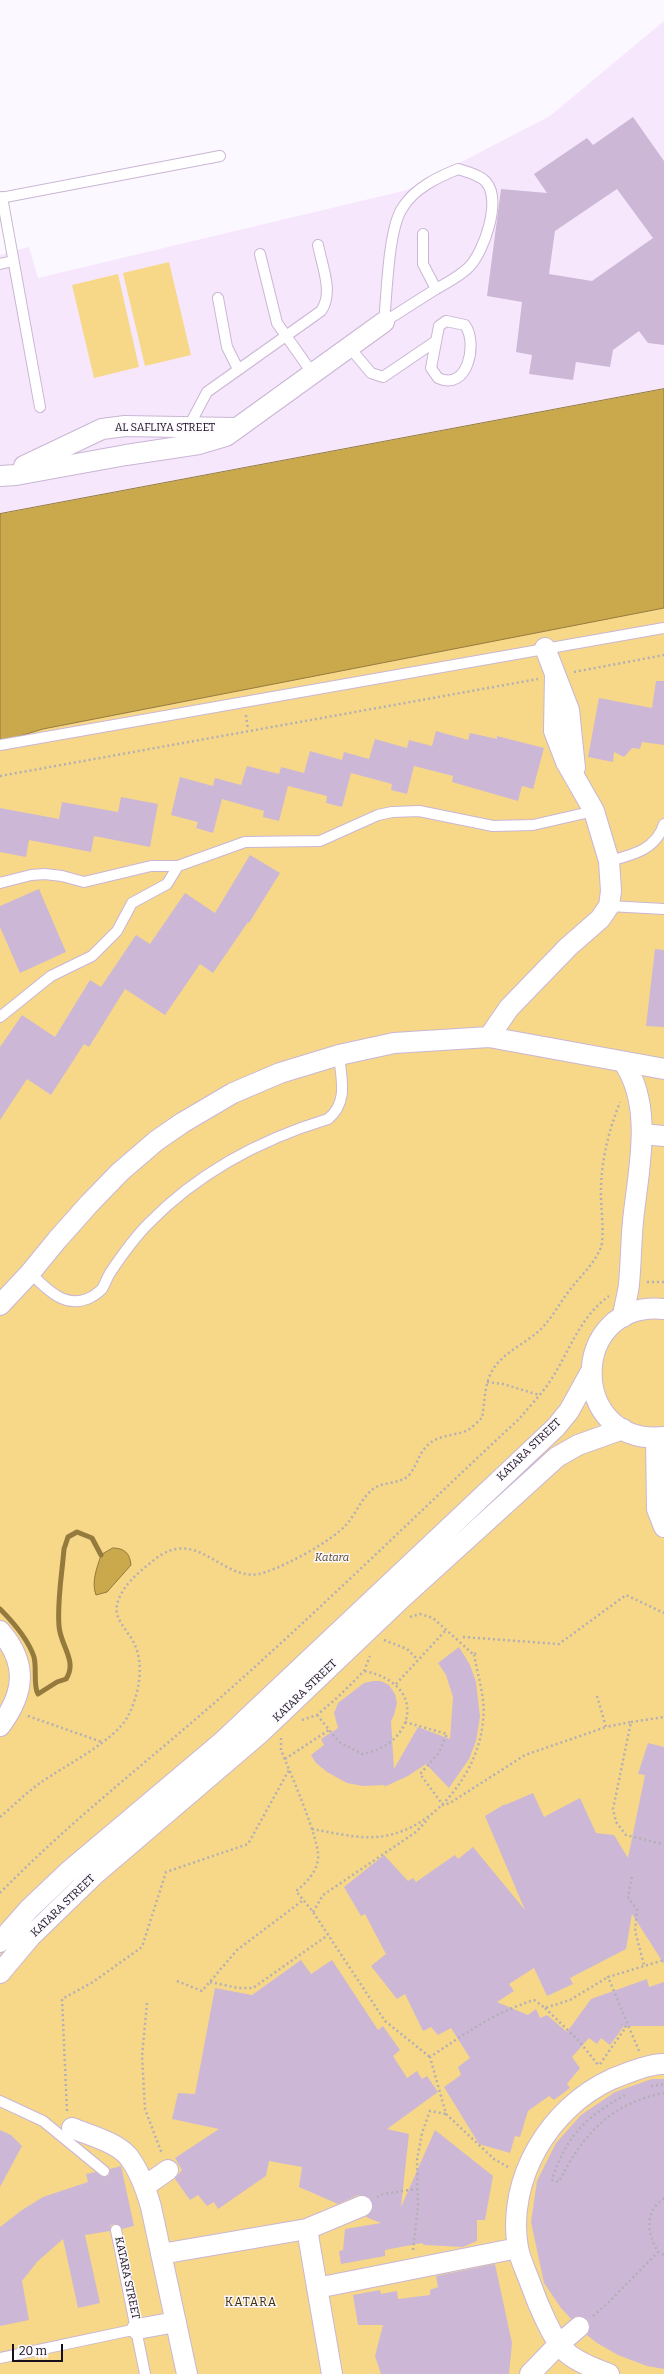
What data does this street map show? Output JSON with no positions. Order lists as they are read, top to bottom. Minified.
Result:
{"streets":{"street":["AL SAFLIYA STREET","KATARA STREET"]},"districts":["KATARA"],"parks":["Katara"],"scale_bar":"20 m"}
